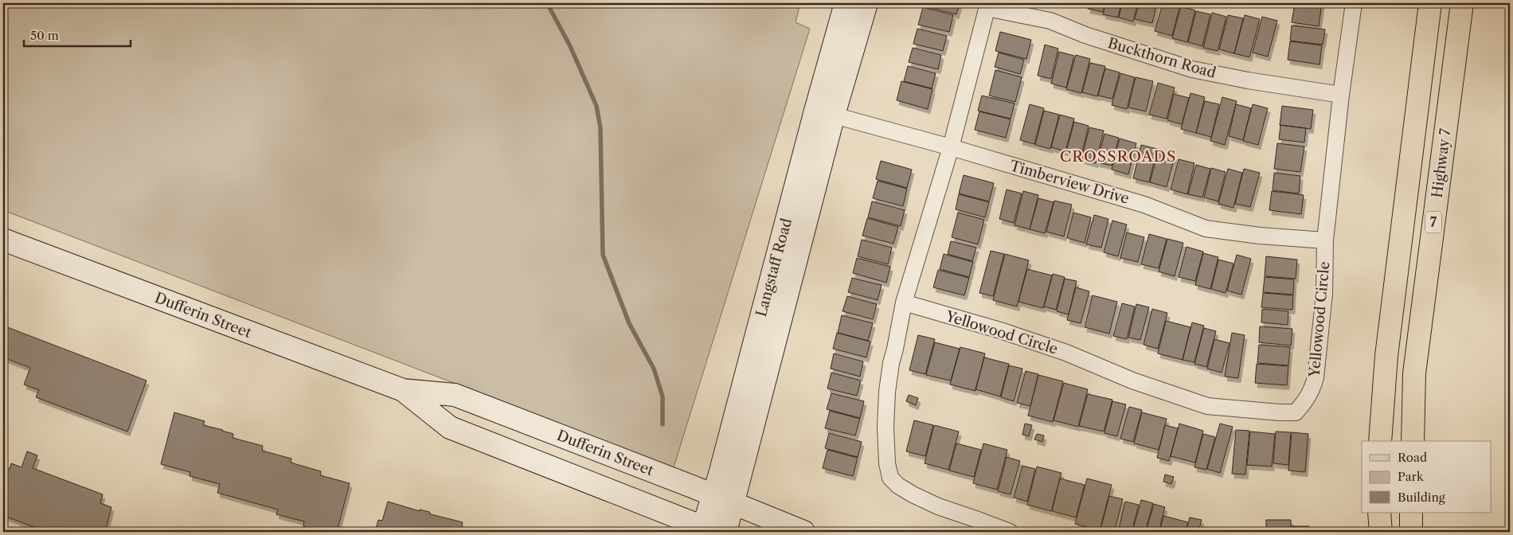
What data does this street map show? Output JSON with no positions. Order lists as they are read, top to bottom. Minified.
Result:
{"streets":{"main road":["Highway 7","7","Langstaff Road","Dufferin Street"],"street":["Buckthorn Road","Timberview Drive","Yellowood Circle"]},"crossings":[["Buckthorn Road","Yellowood Circle"],["Timberview Drive","Langstaff Road"],["Timberview Drive","Yellowood Circle"],["Langstaff Road","Dufferin Street"]],"districts":["CROSSROADS"],"legend":["Road","Park","Building"],"scale_bar":"50 m"}
